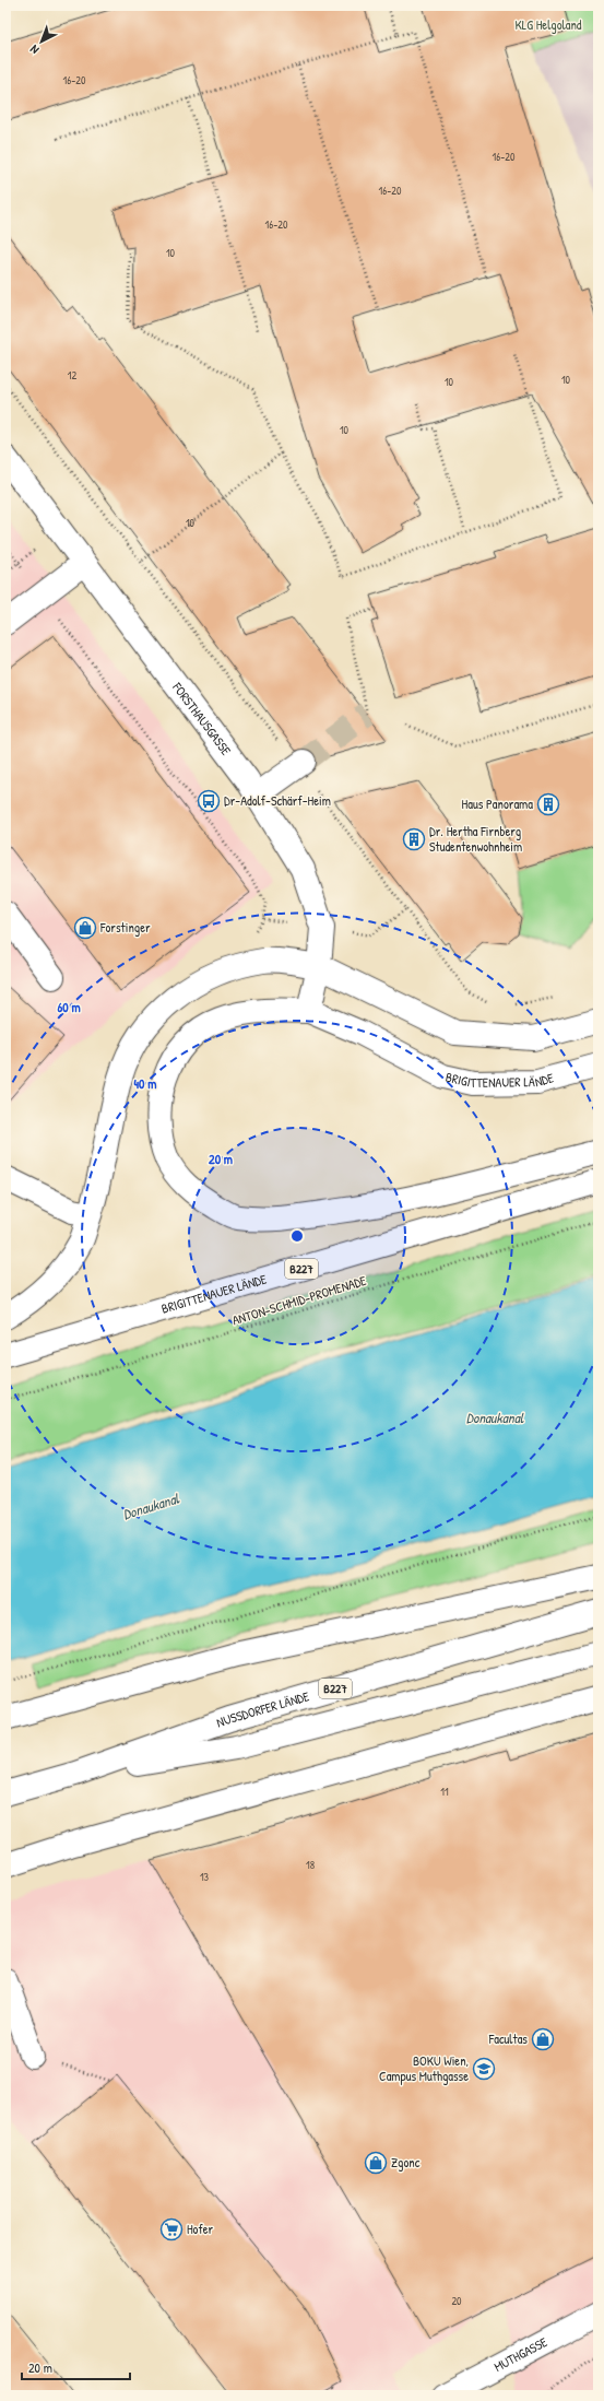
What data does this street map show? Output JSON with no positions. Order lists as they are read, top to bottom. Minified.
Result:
{"streets":{"main road":["FORSTHAUSGASSE","BRIGITTENAUER LÄNDE","B227","NUSSDORFER LÄNDE","MUTHGASSE"],"path":["ANTON-SCHMID-PROMENADE"]},"crossings":[["FORSTHAUSGASSE","BRIGITTENAUER LÄNDE"]],"water":["Donaukanal"],"parks":["KLG Helgoland"],"places":{"bus stop":["Dr-Adolf-Schärf-Heim"],"building":["Haus Panorama","Dr. Hertha Firnberg Studentenwohnheim"],"shop":["Forstinger","Facultas","Zgonc"],"school or university":["BOKU Wien, Campus Muthgasse"],"supermarket":["Hofer"]},"house_numbers":["16-20","16-20","16-20","16-20","10","12","10","10","10","10","11","18","13","20"],"scale_bar":"20 m","north":"bottom left","rings":["60 m","40 m","20 m"]}
